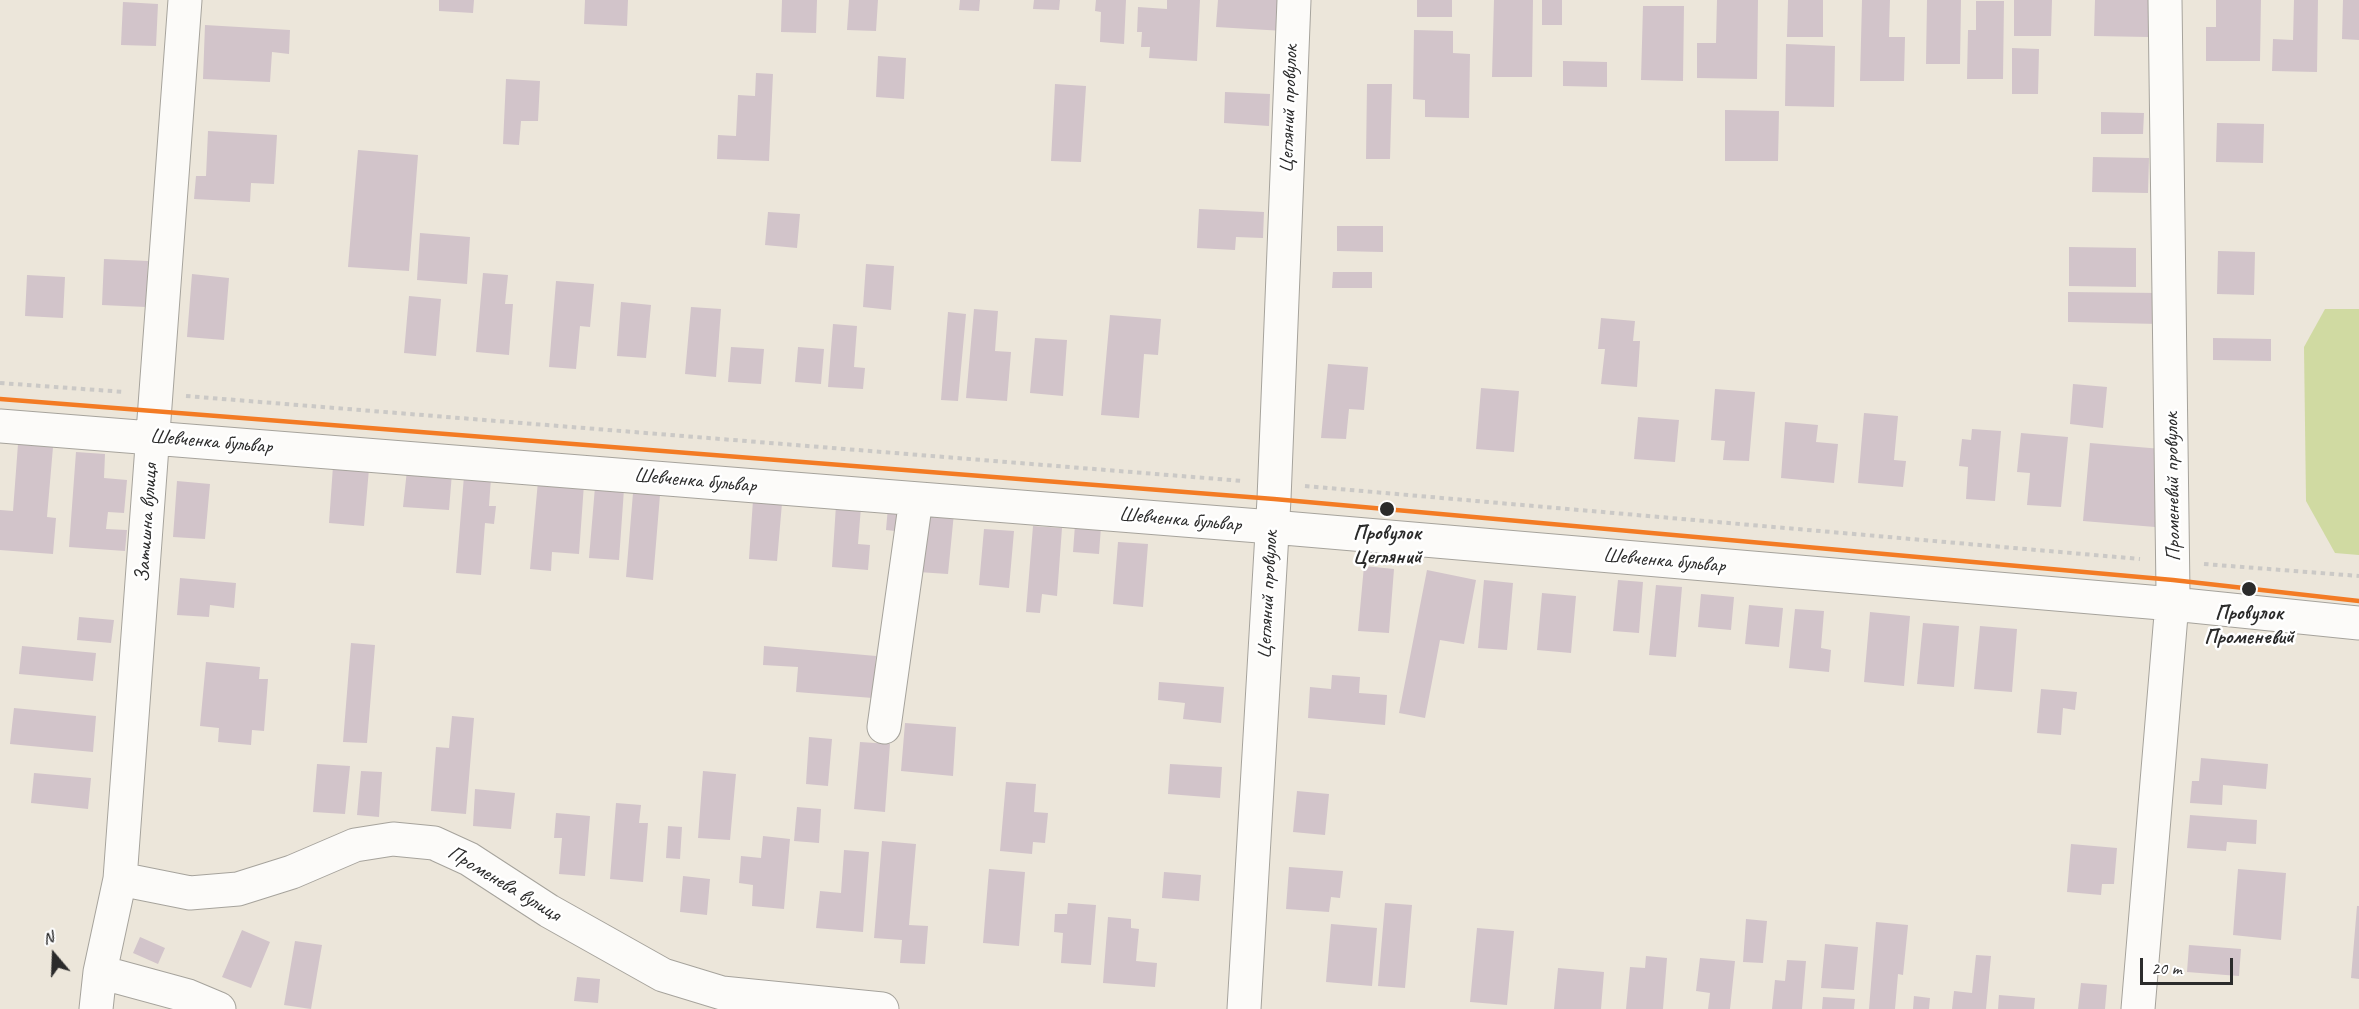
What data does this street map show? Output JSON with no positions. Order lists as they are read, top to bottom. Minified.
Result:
{"streets":{"street":["Цегляний провулок","Шевченка бульвар","Променевий провулок","Затишна вулиця","Променева вулиця"]},"crossings":[["Цегляний провулок","Шевченка бульвар"],["Шевченка бульвар","Променевий провулок"],["Шевченка бульвар","Затишна вулиця"],["Затишна вулиця","Променева вулиця"]],"places":["Провулок Цегляний","Провулок Променевий"],"scale_bar":"20 m","north":"top"}
